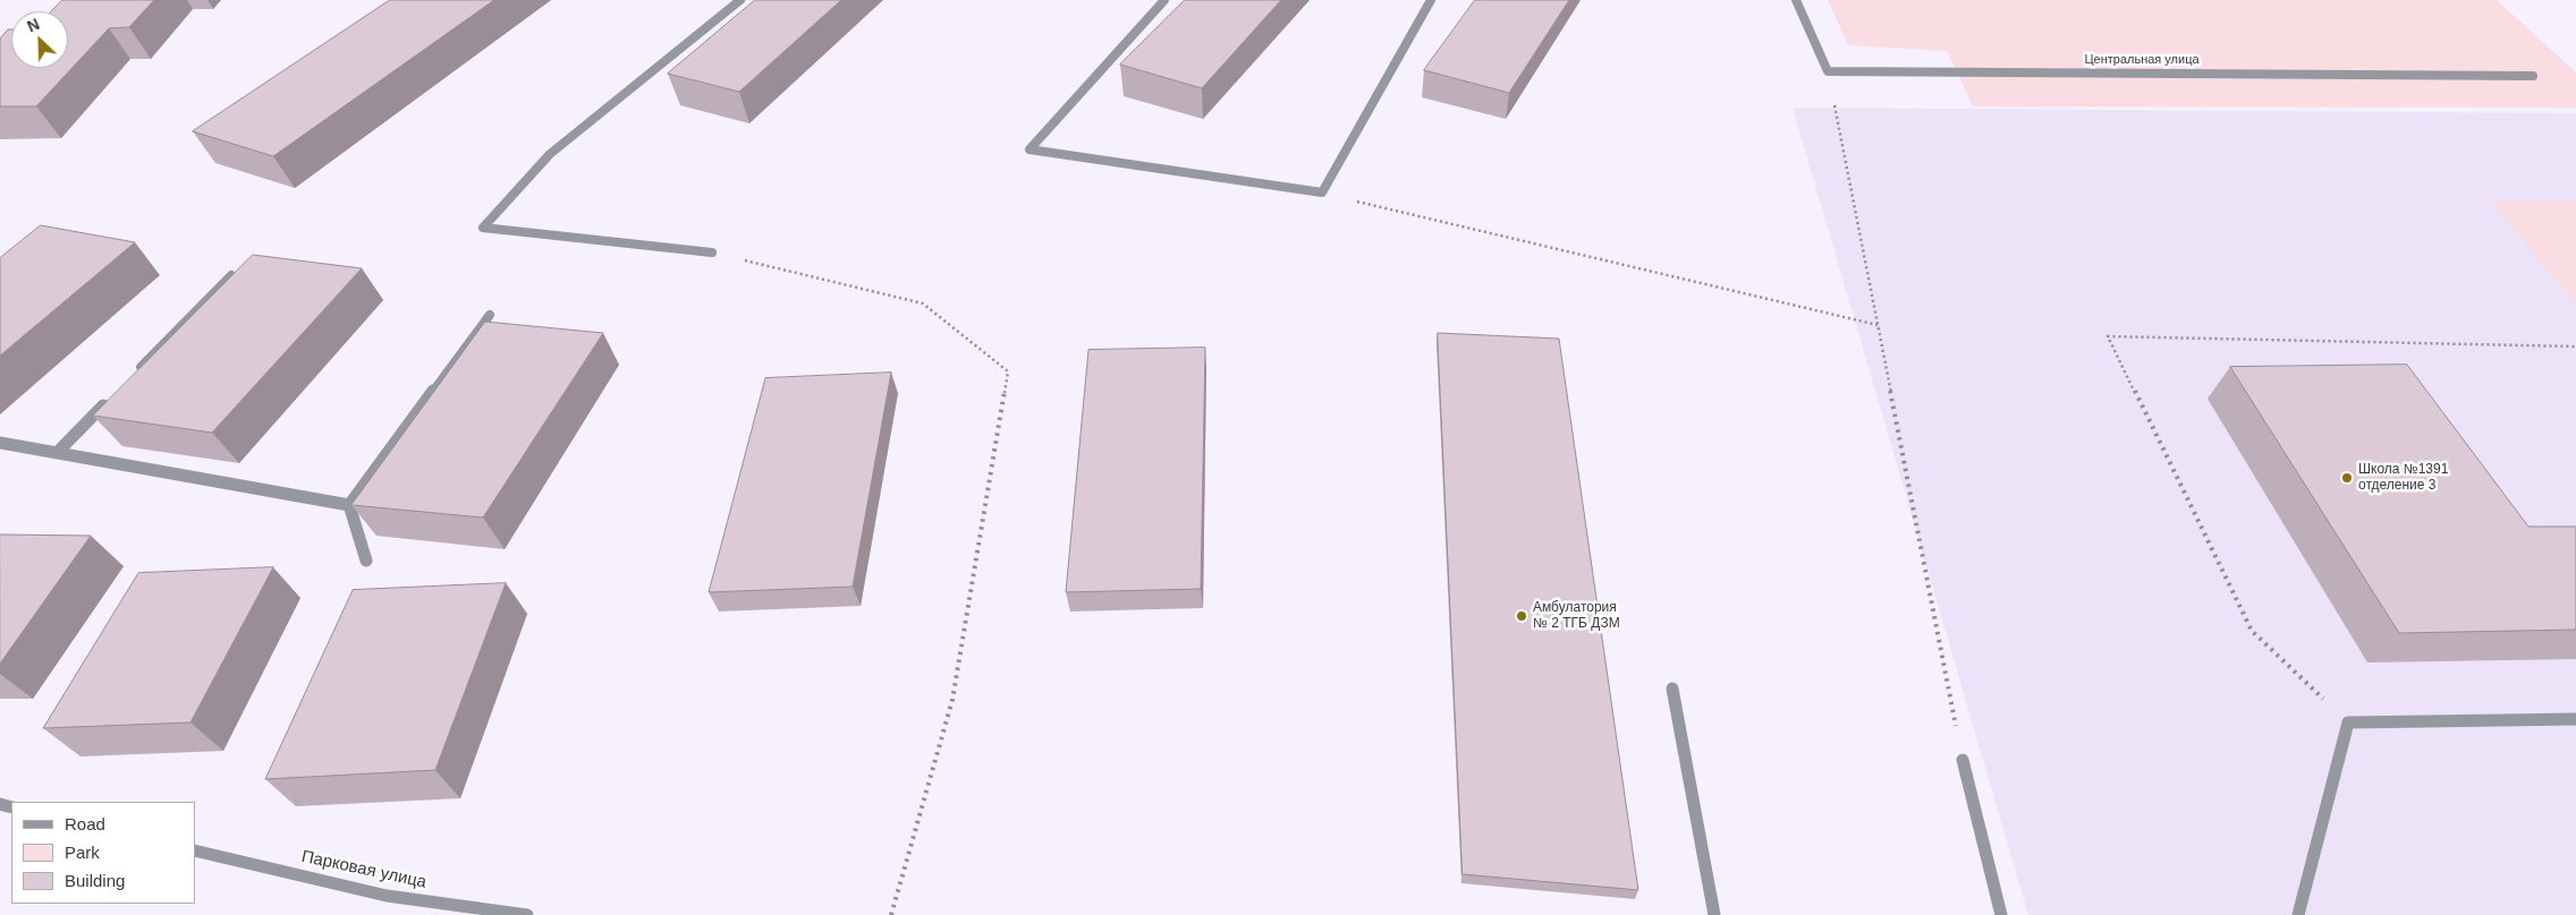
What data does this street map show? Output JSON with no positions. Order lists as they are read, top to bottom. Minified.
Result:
{"streets":{"street":["Центральная улица","Парковая улица"]},"places":["Школа №1391 отделение 3","Амбулатория № 2 ТГБ ДЗМ"],"legend":["Road","Park","Building"],"north":"top left"}
